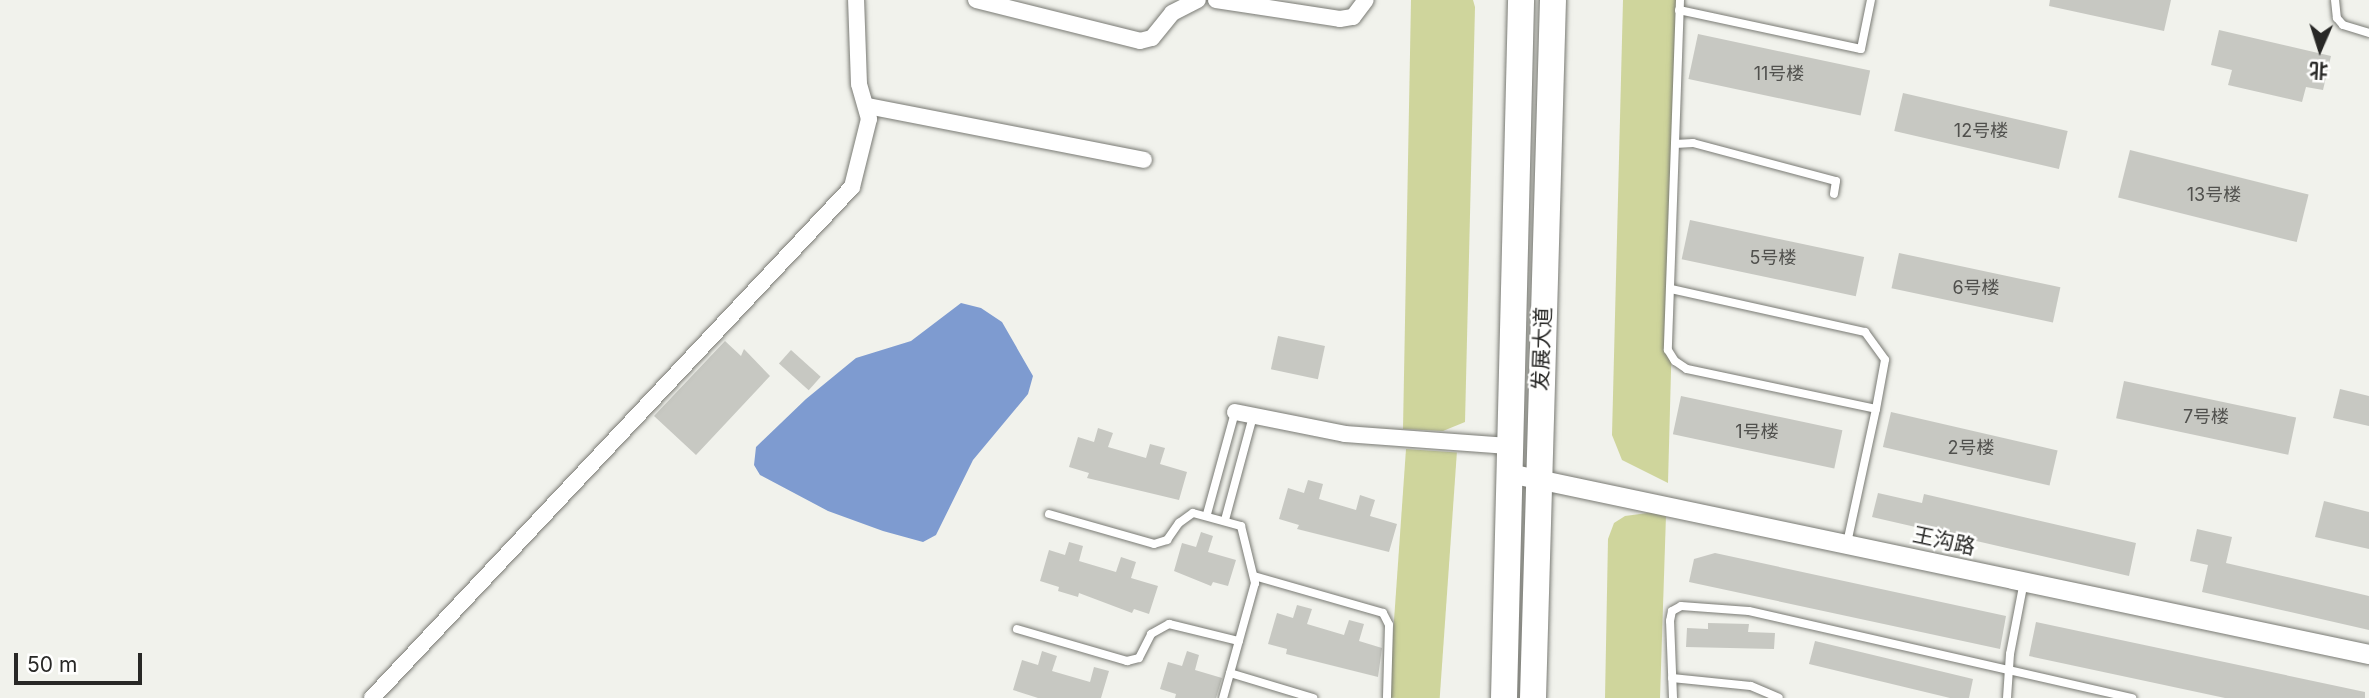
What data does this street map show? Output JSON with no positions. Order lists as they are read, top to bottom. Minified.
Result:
{"streets":{"main road":["发展大道"],"street":["王沟路"]},"crossings":[["发展大道","王沟路"]],"house_numbers":["11号楼","12号楼","13号楼","5号楼","6号楼","7号楼","1号楼","2号楼"],"scale_bar":"50 m","north":"bottom"}
